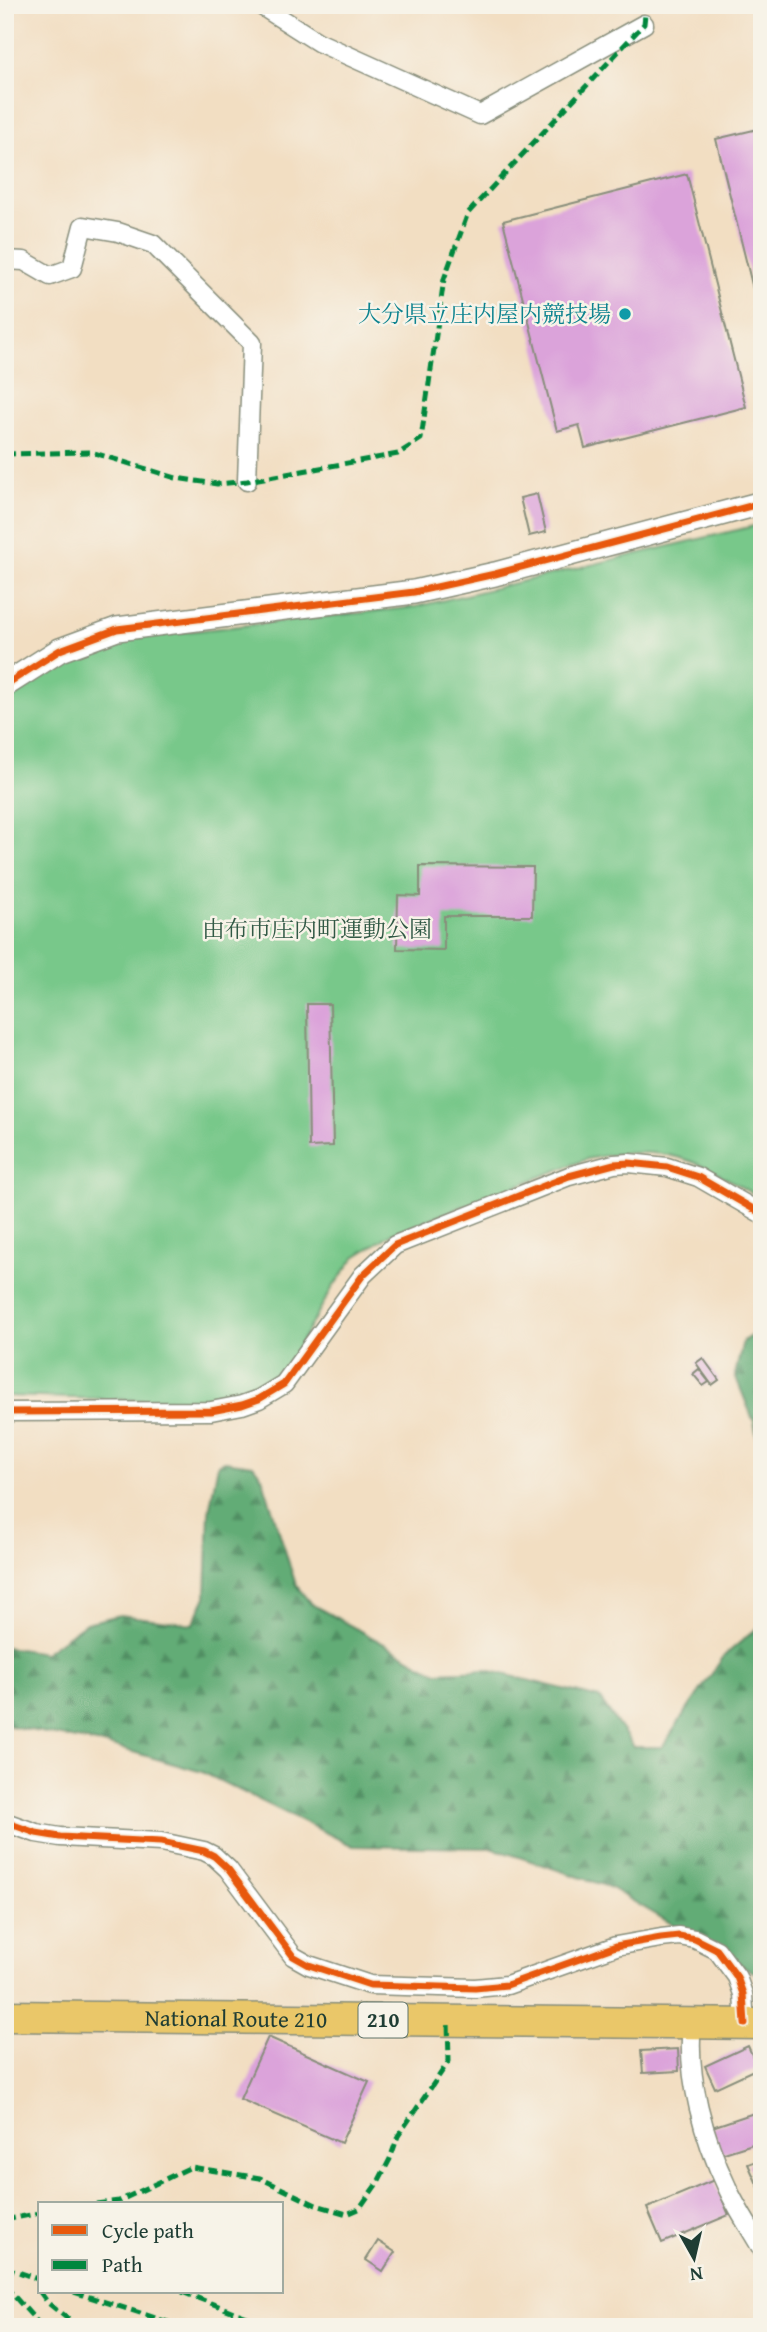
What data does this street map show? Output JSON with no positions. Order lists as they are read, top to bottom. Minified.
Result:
{"streets":{"highway":["National Route 210","210"]},"parks":["由布市庄内町運動公園"],"places":["大分県立庄内屋内競技場"],"legend":["Cycle path","Path"],"north":"bottom"}
